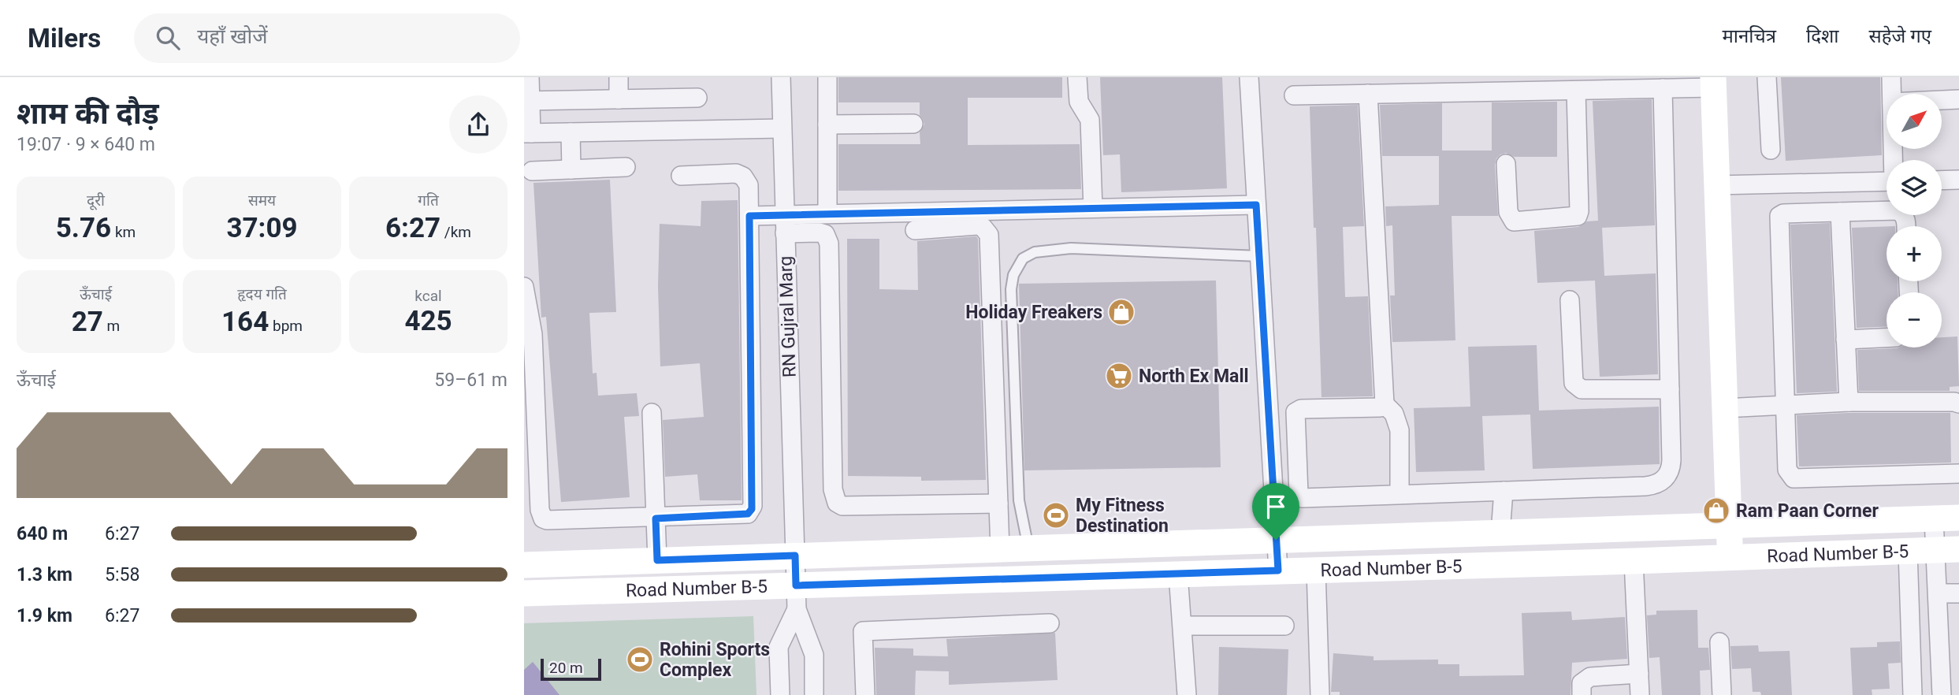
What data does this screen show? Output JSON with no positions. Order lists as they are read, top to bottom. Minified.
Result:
{"streets":{"street":["RN Gujral Marg","Road Number B-5"]},"crossings":[["RN Gujral Marg","Road Number B-5"]],"places":{"shop":["Holiday Freakers","Ram Paan Corner"],"supermarket":["North Ex Mall"],"sports":["My Fitness Destination","Rohini Sports Complex"]},"scale_bar":"20 m","north":"top right","page":{"header":"Milers","search":"यहाँ खोजें","nav":["मानचित्र","दिशा","सहेजे गए"],"heading":["शाम की दौड़","19:07 · 9 × 640 m"],"map_buttons":["+","−"],"stats":[["दूरी","5.76 km"],["समय","37:09"],["गति","6:27 /km"],["ऊँचाई","27 m"],["हृदय गति","164 bpm"],["kcal","425"]],"chart":["ऊँचाई","59–61 m"],"list":[{"name":"640 m","note":"6:27"},{"name":"1.3 km","note":"5:58"},{"name":"1.9 km","note":"6:27"}],"scale":"20 m"}}
